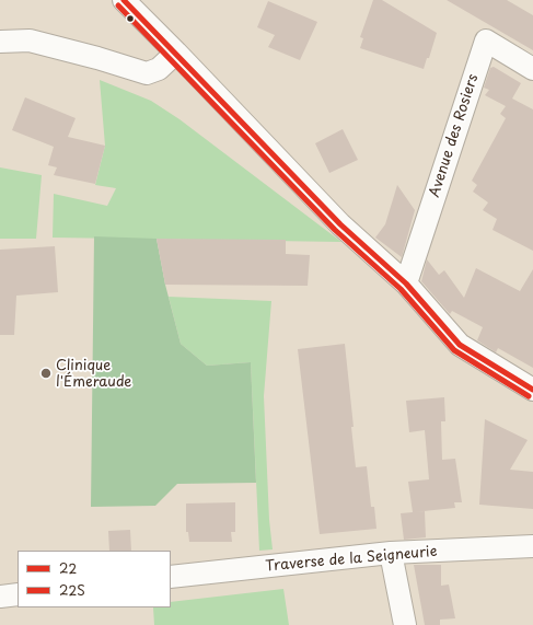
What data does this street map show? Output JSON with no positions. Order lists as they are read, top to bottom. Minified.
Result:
{"streets":{"street":["Avenue des Rosiers","Traverse de la Seigneurie"]},"places":["Clinique l'Émeraude"],"lines":["transit line 22","transit line 22S"],"legend":["22","22S"]}
